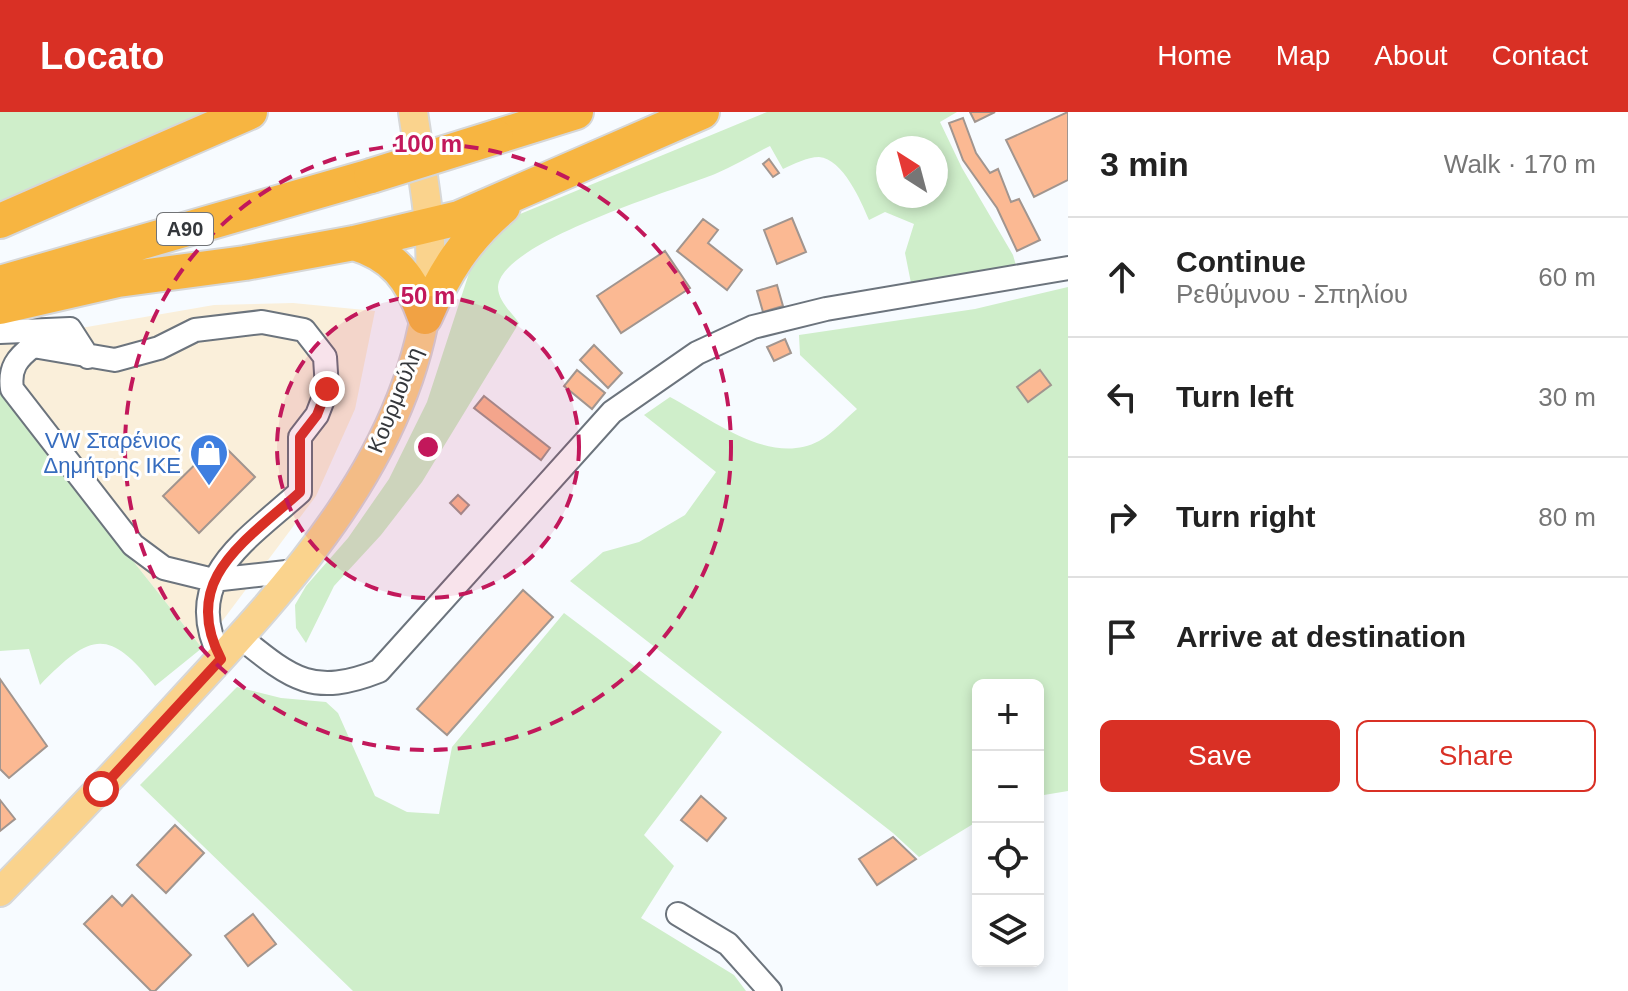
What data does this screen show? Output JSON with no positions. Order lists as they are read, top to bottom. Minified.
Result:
{"streets":{"highway":["Α90"],"main road":["Κουρμούλη"]},"places":{"shop":["VW Σταρένιος Δημήτρης ΙΚΕ"]},"north":"top left","page":{"header":"Locato","nav":["Home","Map","About","Contact"],"heading":["3 min","Walk · 170 m"],"list":[["Continue","Ρεθύμνου - Σπηλίου","60 m"],["Turn left","30 m"],["Turn right","80 m"],"Arrive at destination"],"map_buttons":["+","−"],"buttons":["Save","Share"]},"rings":["100 m","50 m"]}
